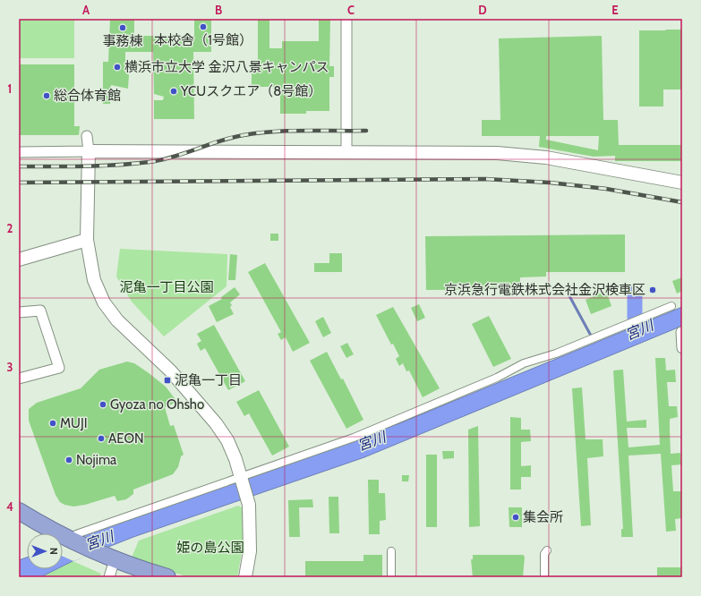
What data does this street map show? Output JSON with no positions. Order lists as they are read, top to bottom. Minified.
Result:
{"water":["宮川"],"parks":["泥亀一丁目公園","姫の島公園"],"places":{"other":["本校舎（1号館）","事務棟","横浜市立大学 金沢八景キャンパス","YCUスクエア（8号館）","総合体育館","京浜急行電鉄株式会社金沢検車区","Gyoza no Ohsho","MUJI","AEON","Nojima","集会所"],"transit":["泥亀一丁目"]},"north":"right","grid":{"columns":["A","B","C","D","E"],"rows":["1","2","3","4"]}}
